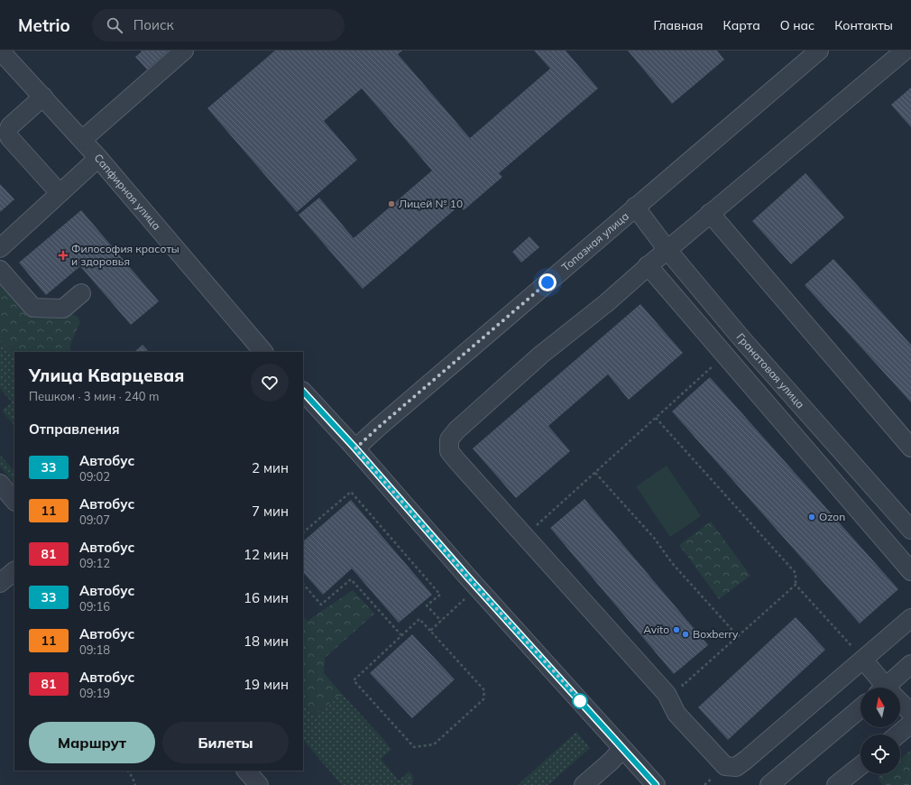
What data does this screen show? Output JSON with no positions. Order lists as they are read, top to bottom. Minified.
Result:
{"streets":{"street":["Сапфирная улица","Топазная улица","Гранатовая улица"]},"crossings":[["Топазная улица","Гранатовая улица"]],"places":{"other":["Лицей № 10","Ozon","Avito","Boxberry"],"health":["Философия красоты и здоровья"]},"lines":["bus line 33"],"north":"top","page":{"header":"Metrio","search":"Поиск","nav":["Главная","Карта","О нас","Контакты"],"heading":[["Улица Кварцевая","Пешком · 3 мин · 240 m"],"Отправления"],"list":[{"mark":"33","name":"Автобус","note":"09:02","value":"2 мин"},{"mark":"11","name":"Автобус","note":"09:07","value":"7 мин"},{"mark":"81","name":"Автобус","note":"09:12","value":"12 мин"},{"mark":"33","name":"Автобус","note":"09:16","value":"16 мин"},{"mark":"11","name":"Автобус","note":"09:18","value":"18 мин"},{"mark":"81","name":"Автобус","note":"09:19","value":"19 мин"}],"buttons":["Маршрут","Билеты"]}}
